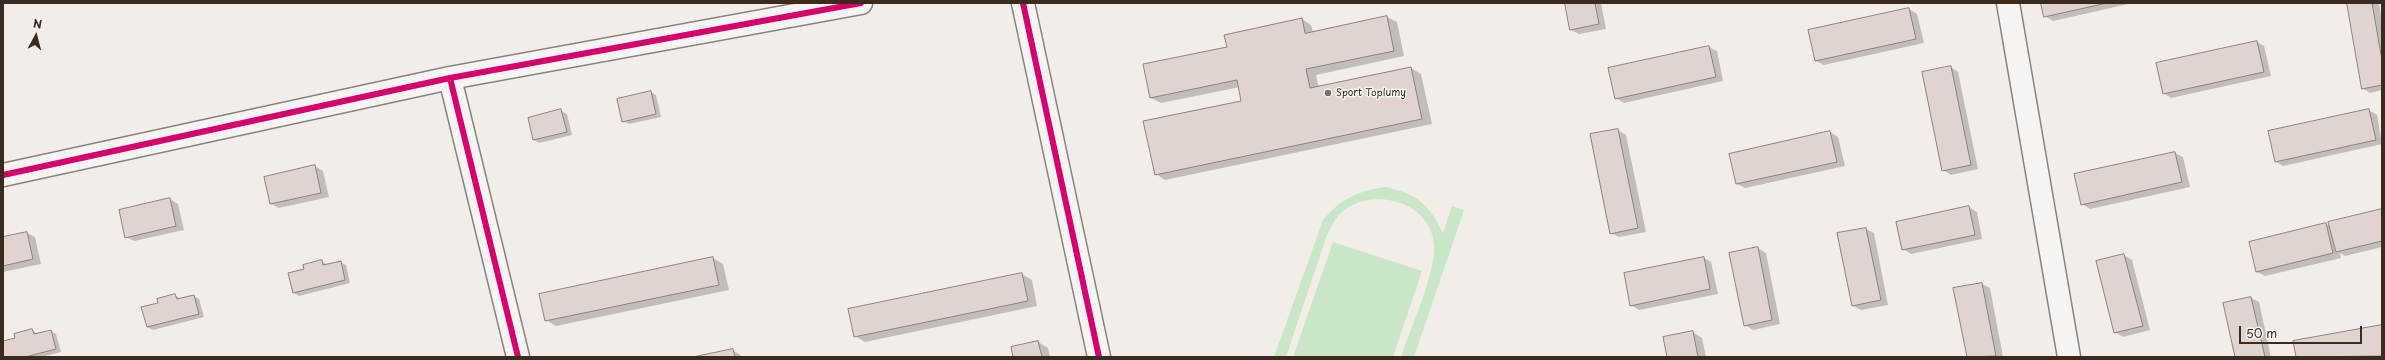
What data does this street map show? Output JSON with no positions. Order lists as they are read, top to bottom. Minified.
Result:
{"places":["Sport Toplumy"],"scale_bar":"50 m","north":"top"}
